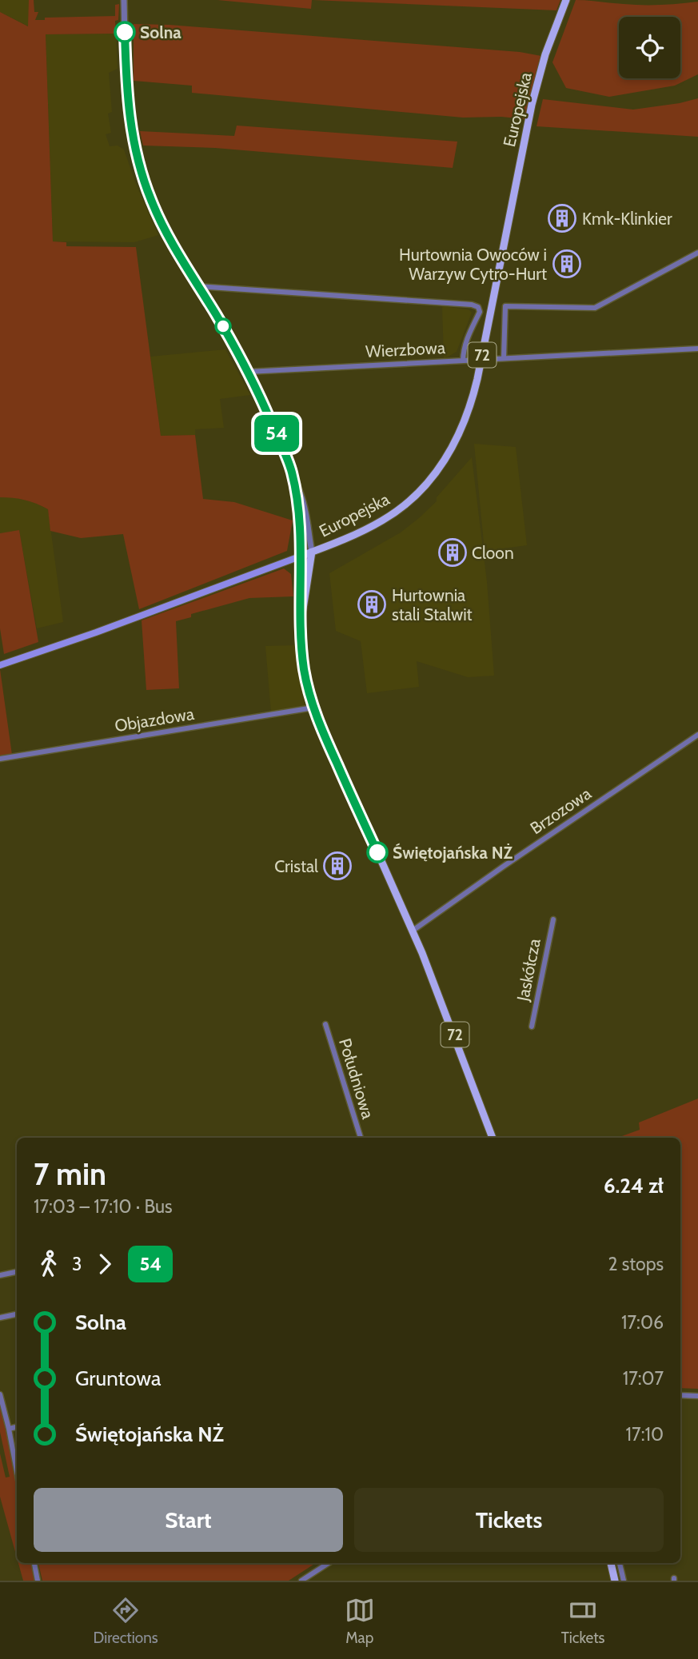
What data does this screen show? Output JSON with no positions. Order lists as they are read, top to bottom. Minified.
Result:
{"streets":{"main road":["Europejska","72"],"street":["Wierzbowa","Objazdowa","Brzozowa","Jaskółcza","Południowa"]},"crossings":[["Europejska","Wierzbowa"],["Europejska","72"],["72","Objazdowa"],["72","Brzozowa"]],"places":{"other":["Solna","Świętojańska NŻ"],"building":["Kmk-Klinkier","Hurtownia Owoców i Warzyw Cytro-Hurt","Cloon","Hurtownia stali Stalwit","Cristal"]},"lines":["bus line 54"],"page":{"on_map":"54","heading":["7 min","17:03 – 17:10 · Bus","6.24 zł"],"legs":["3","54","2 stops"],"list":[{"name":"Solna","value":"17:06"},{"name":"Gruntowa","value":"17:07"},{"name":"Świętojańska NŻ","value":"17:10"}],"buttons":["Start","Tickets"],"tabs":["Directions","Map","Tickets"]}}
